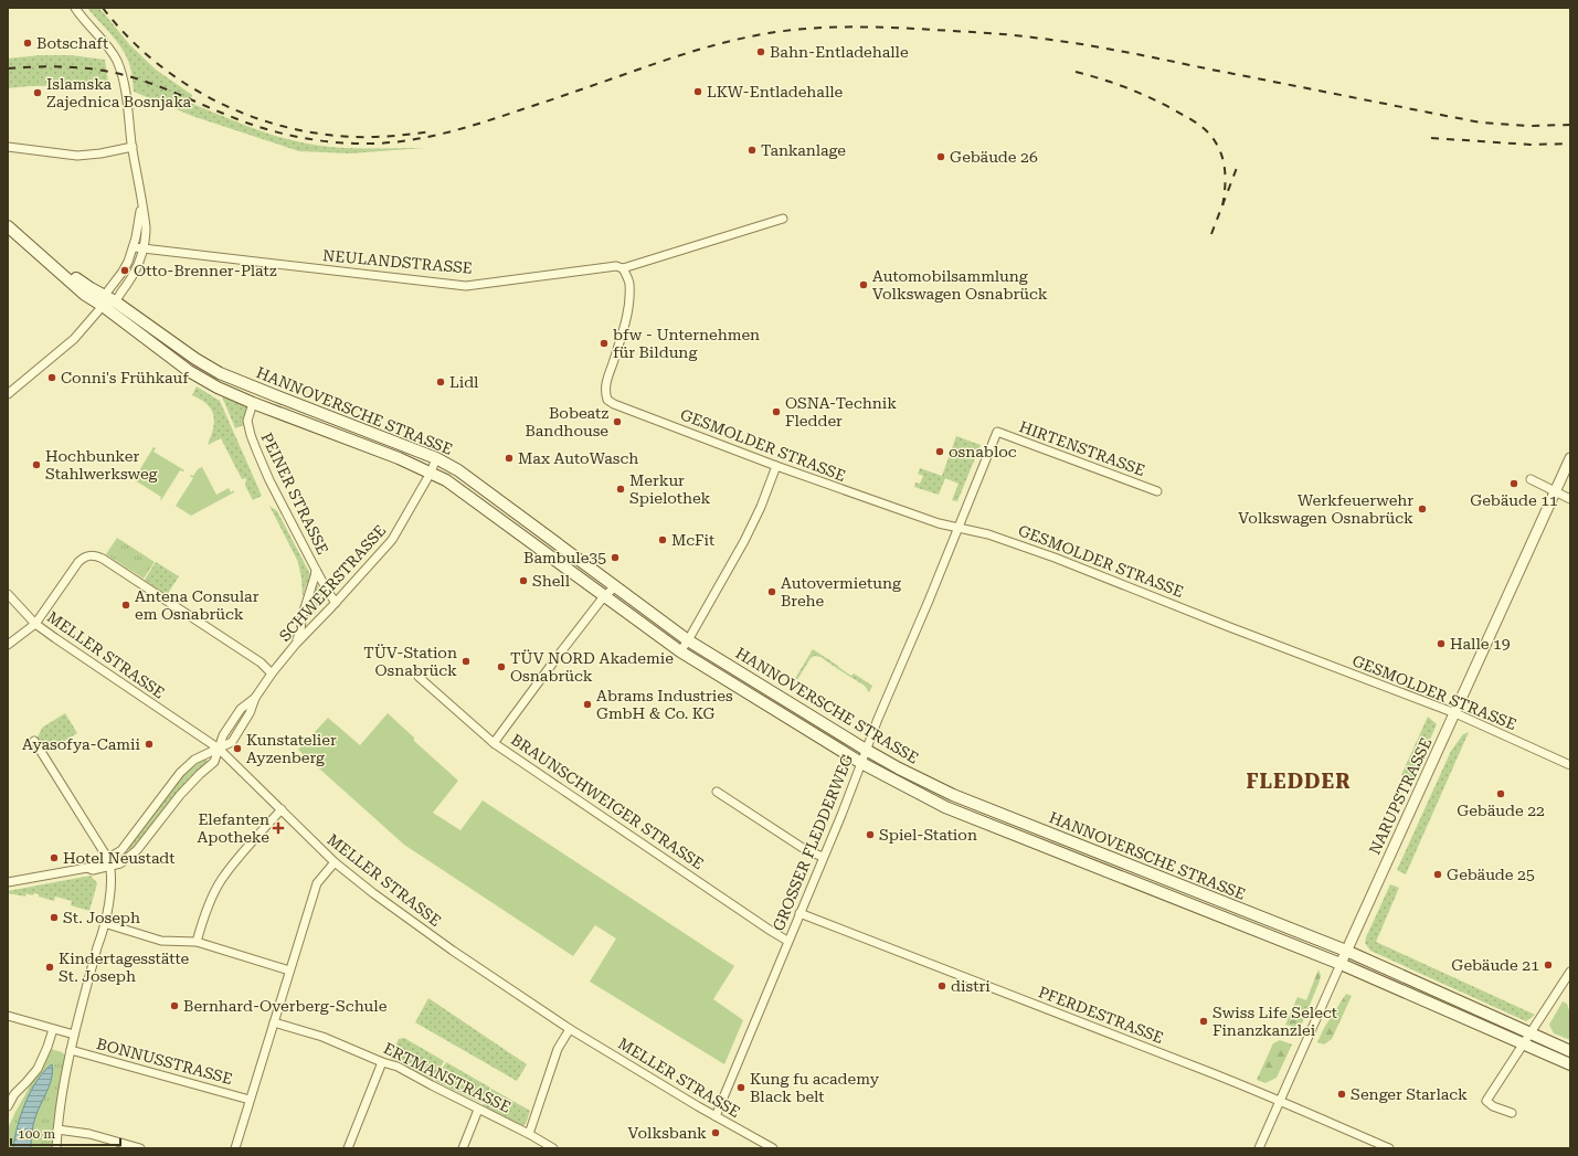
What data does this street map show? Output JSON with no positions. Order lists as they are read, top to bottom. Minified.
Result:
{"streets":{"main road":["HANNOVERSCHE STRASSE"],"street":["NEULANDSTRASSE","GESMOLDER STRASSE","HIRTENSTRASSE","PEINER STRASSE","SCHWEERSTRASSE","MELLER STRASSE","NARUPSTRASSE","BRAUNSCHWEIGER STRASSE","GROSSER FLEDDERWEG","PFERDESTRASSE","BONNUSSTRASSE","ERTMANSTRASSE"]},"crossings":[["NEULANDSTRASSE","GESMOLDER STRASSE"],["HANNOVERSCHE STRASSE","PEINER STRASSE"],["HANNOVERSCHE STRASSE","SCHWEERSTRASSE"],["HANNOVERSCHE STRASSE","NARUPSTRASSE"],["HANNOVERSCHE STRASSE","GROSSER FLEDDERWEG"],["GESMOLDER STRASSE","NARUPSTRASSE"],["GESMOLDER STRASSE","GROSSER FLEDDERWEG"],["HIRTENSTRASSE","GROSSER FLEDDERWEG"],["PEINER STRASSE","SCHWEERSTRASSE"],["SCHWEERSTRASSE","MELLER STRASSE"],["MELLER STRASSE","GROSSER FLEDDERWEG"],["NARUPSTRASSE","PFERDESTRASSE"],["BRAUNSCHWEIGER STRASSE","GROSSER FLEDDERWEG"],["GROSSER FLEDDERWEG","PFERDESTRASSE"]],"districts":["FLEDDER"],"places":{"other":["Botschaft","Bahn-Entladehalle","LKW-Entladehalle","Islamska Zajednica Bosnjaka","Tankanlage","Gebäude 26","Otto-Brenner-Platz","Automobilsammlung Volkswagen Osnabrück","bfw - Unternehmen für Bildung","Conni's Frühkauf","Lidl","OSNA-Technik Fledder","Bobeatz Bandhouse","osnabloc","Max AutoWasch","Hochbunker Stahlwerksweg","Gebäude 11","Merkur Spielothek","Werkfeuerwehr Volkswagen Osnabrück","McFit","Bambule35","Shell","Autovermietung Brehe","Antena Consular em Osnabrück","Halle 19","TÜV-Station Osnabrück","TÜV NORD Akademie Osnabrück","Abrams Industries GmbH & Co. KG","Ayasofya-Camii","Kunstatelier Ayzenberg","Gebäude 22","Spiel-Station","Hotel Neustadt","Gebäude 25","St. Joseph","Gebäude 21","Kindertagesstätte St. Joseph","distri","Bernhard-Overberg-Schule","Swiss Life Select Finanzkanzlei","Kung fu academy Black belt","Senger Starlack","Volksbank"],"health":["Elefanten Apotheke"]},"scale_bar":"100 m"}
